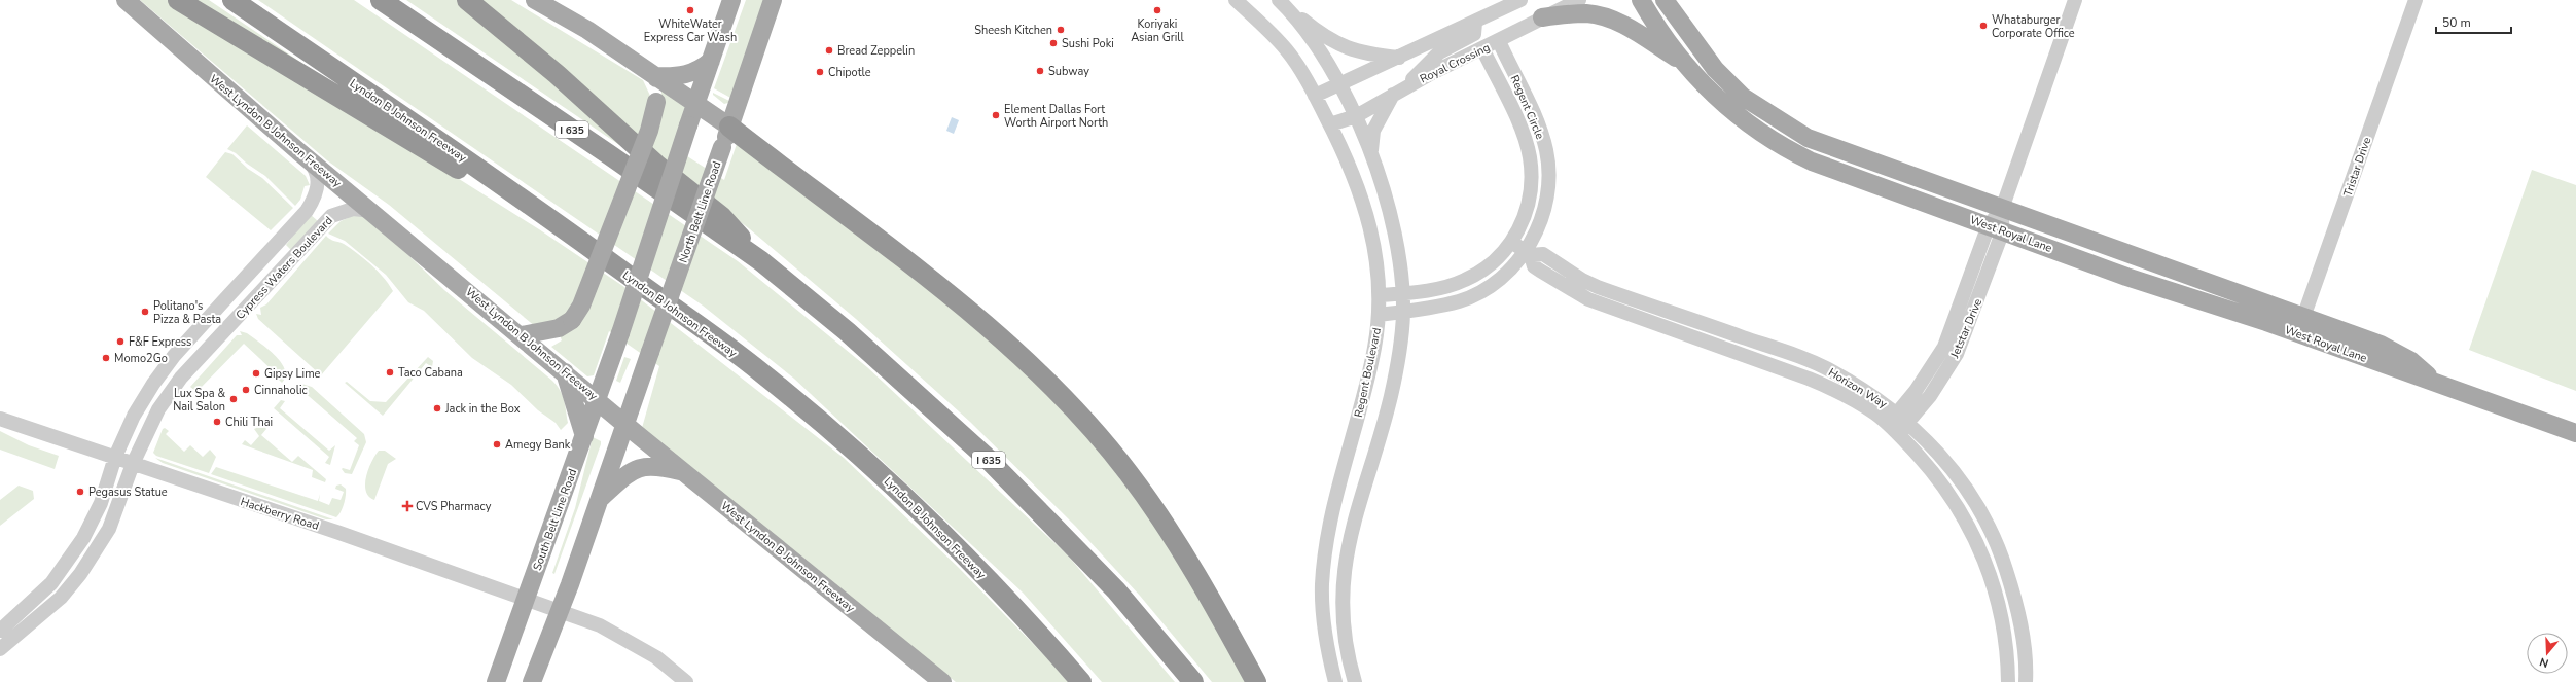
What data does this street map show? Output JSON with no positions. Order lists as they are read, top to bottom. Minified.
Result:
{"streets":{"highway":["Lyndon B Johnson Freeway","I 635"],"main road":["West Lyndon B Johnson Freeway","North Belt Line Road","West Royal Lane","South Belt Line Road"],"street":["Royal Crossing","Regent Circle","Tristar Drive","Cypress Waters Boulevard","Jetstar Drive","Regent Boulevard","Horizon Way","Hackberry Road"]},"crossings":[["Royal Crossing","Regent Circle"],["Royal Crossing","Regent Boulevard"],["Regent Circle","Regent Boulevard"],["Regent Circle","Horizon Way"],["West Lyndon B Johnson Freeway","North Belt Line Road"],["West Lyndon B Johnson Freeway","Cypress Waters Boulevard"],["West Lyndon B Johnson Freeway","South Belt Line Road"],["Tristar Drive","West Royal Lane"],["West Royal Lane","Jetstar Drive"],["Cypress Waters Boulevard","Hackberry Road"],["Jetstar Drive","Horizon Way"],["Hackberry Road","South Belt Line Road"]],"places":{"other":["WhiteWater Express Car Wash","Koriyaki Asian Grill","Whataburger Corporate Office","Sheesh Kitchen","Sushi Poki","Bread Zeppelin","Subway","Chipotle","Element Dallas Fort Worth Airport North","Politano's Pizza & Pasta","F&F Express","Momo2Go","Taco Cabana","Gipsy Lime","Cinnaholic","Lux Spa & Nail Salon","Jack in the Box","Chili Thai","Amegy Bank","Pegasus Statue"],"health":["CVS Pharmacy"]},"scale_bar":"50 m","north":"bottom"}
